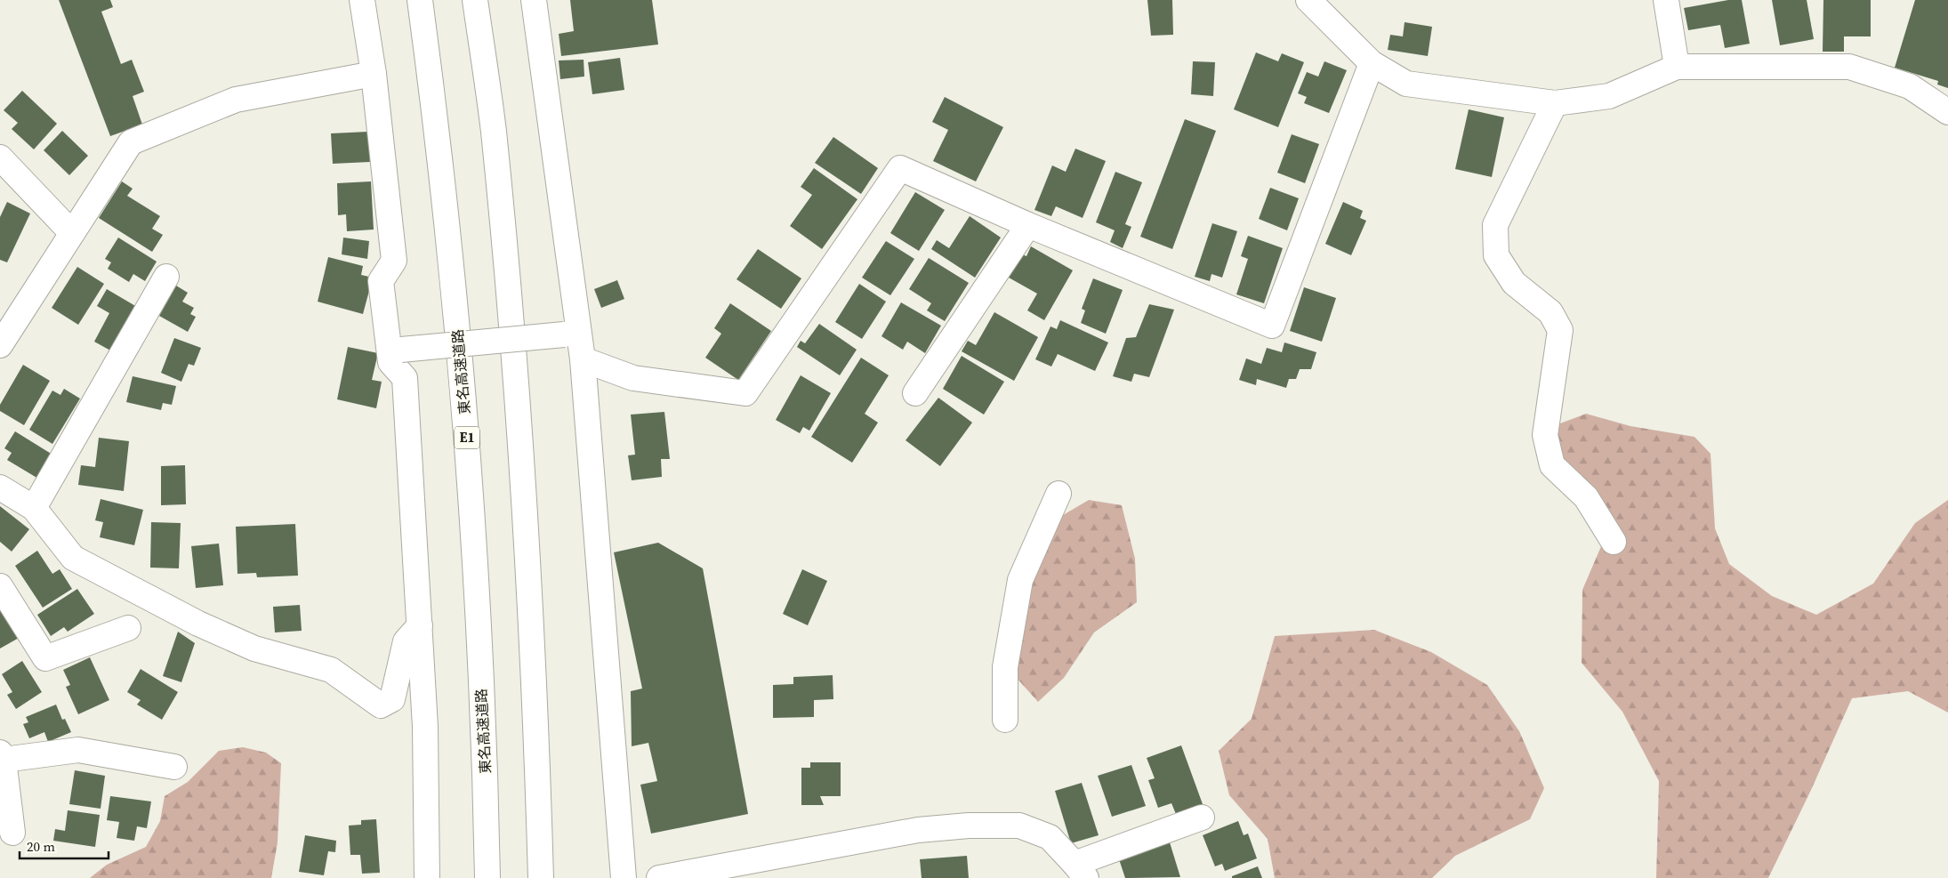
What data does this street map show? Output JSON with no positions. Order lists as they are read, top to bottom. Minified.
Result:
{"streets":{"main road":["東名高速道路","E1"]},"scale_bar":"20 m"}
